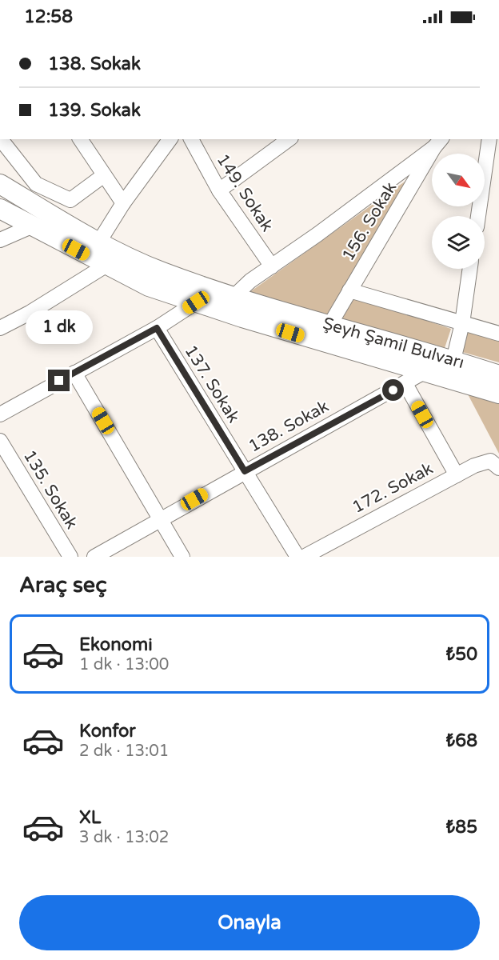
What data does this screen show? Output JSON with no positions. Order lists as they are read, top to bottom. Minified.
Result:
{"streets":{"main road":["Şeyh Şamil Bulvarı"],"street":["149. Sokak","156. Sokak","137. Sokak","138. Sokak","172. Sokak","135. Sokak"]},"crossings":[["156. Sokak","Şeyh Şamil Bulvarı"],["Şeyh Şamil Bulvarı","138. Sokak"],["137. Sokak","138. Sokak"]],"north":"bottom right","page":{"status":"12:58","banner":["138. Sokak","139. Sokak"],"bubble":"1 dk","heading":"Araç seç","list":[{"name":"Ekonomi","note":"1 dk · 13:00","value":"₺50"},{"name":"Konfor","note":"2 dk · 13:01","value":"₺68"},{"name":"XL","note":"3 dk · 13:02","value":"₺85"}],"buttons":"Onayla"}}
